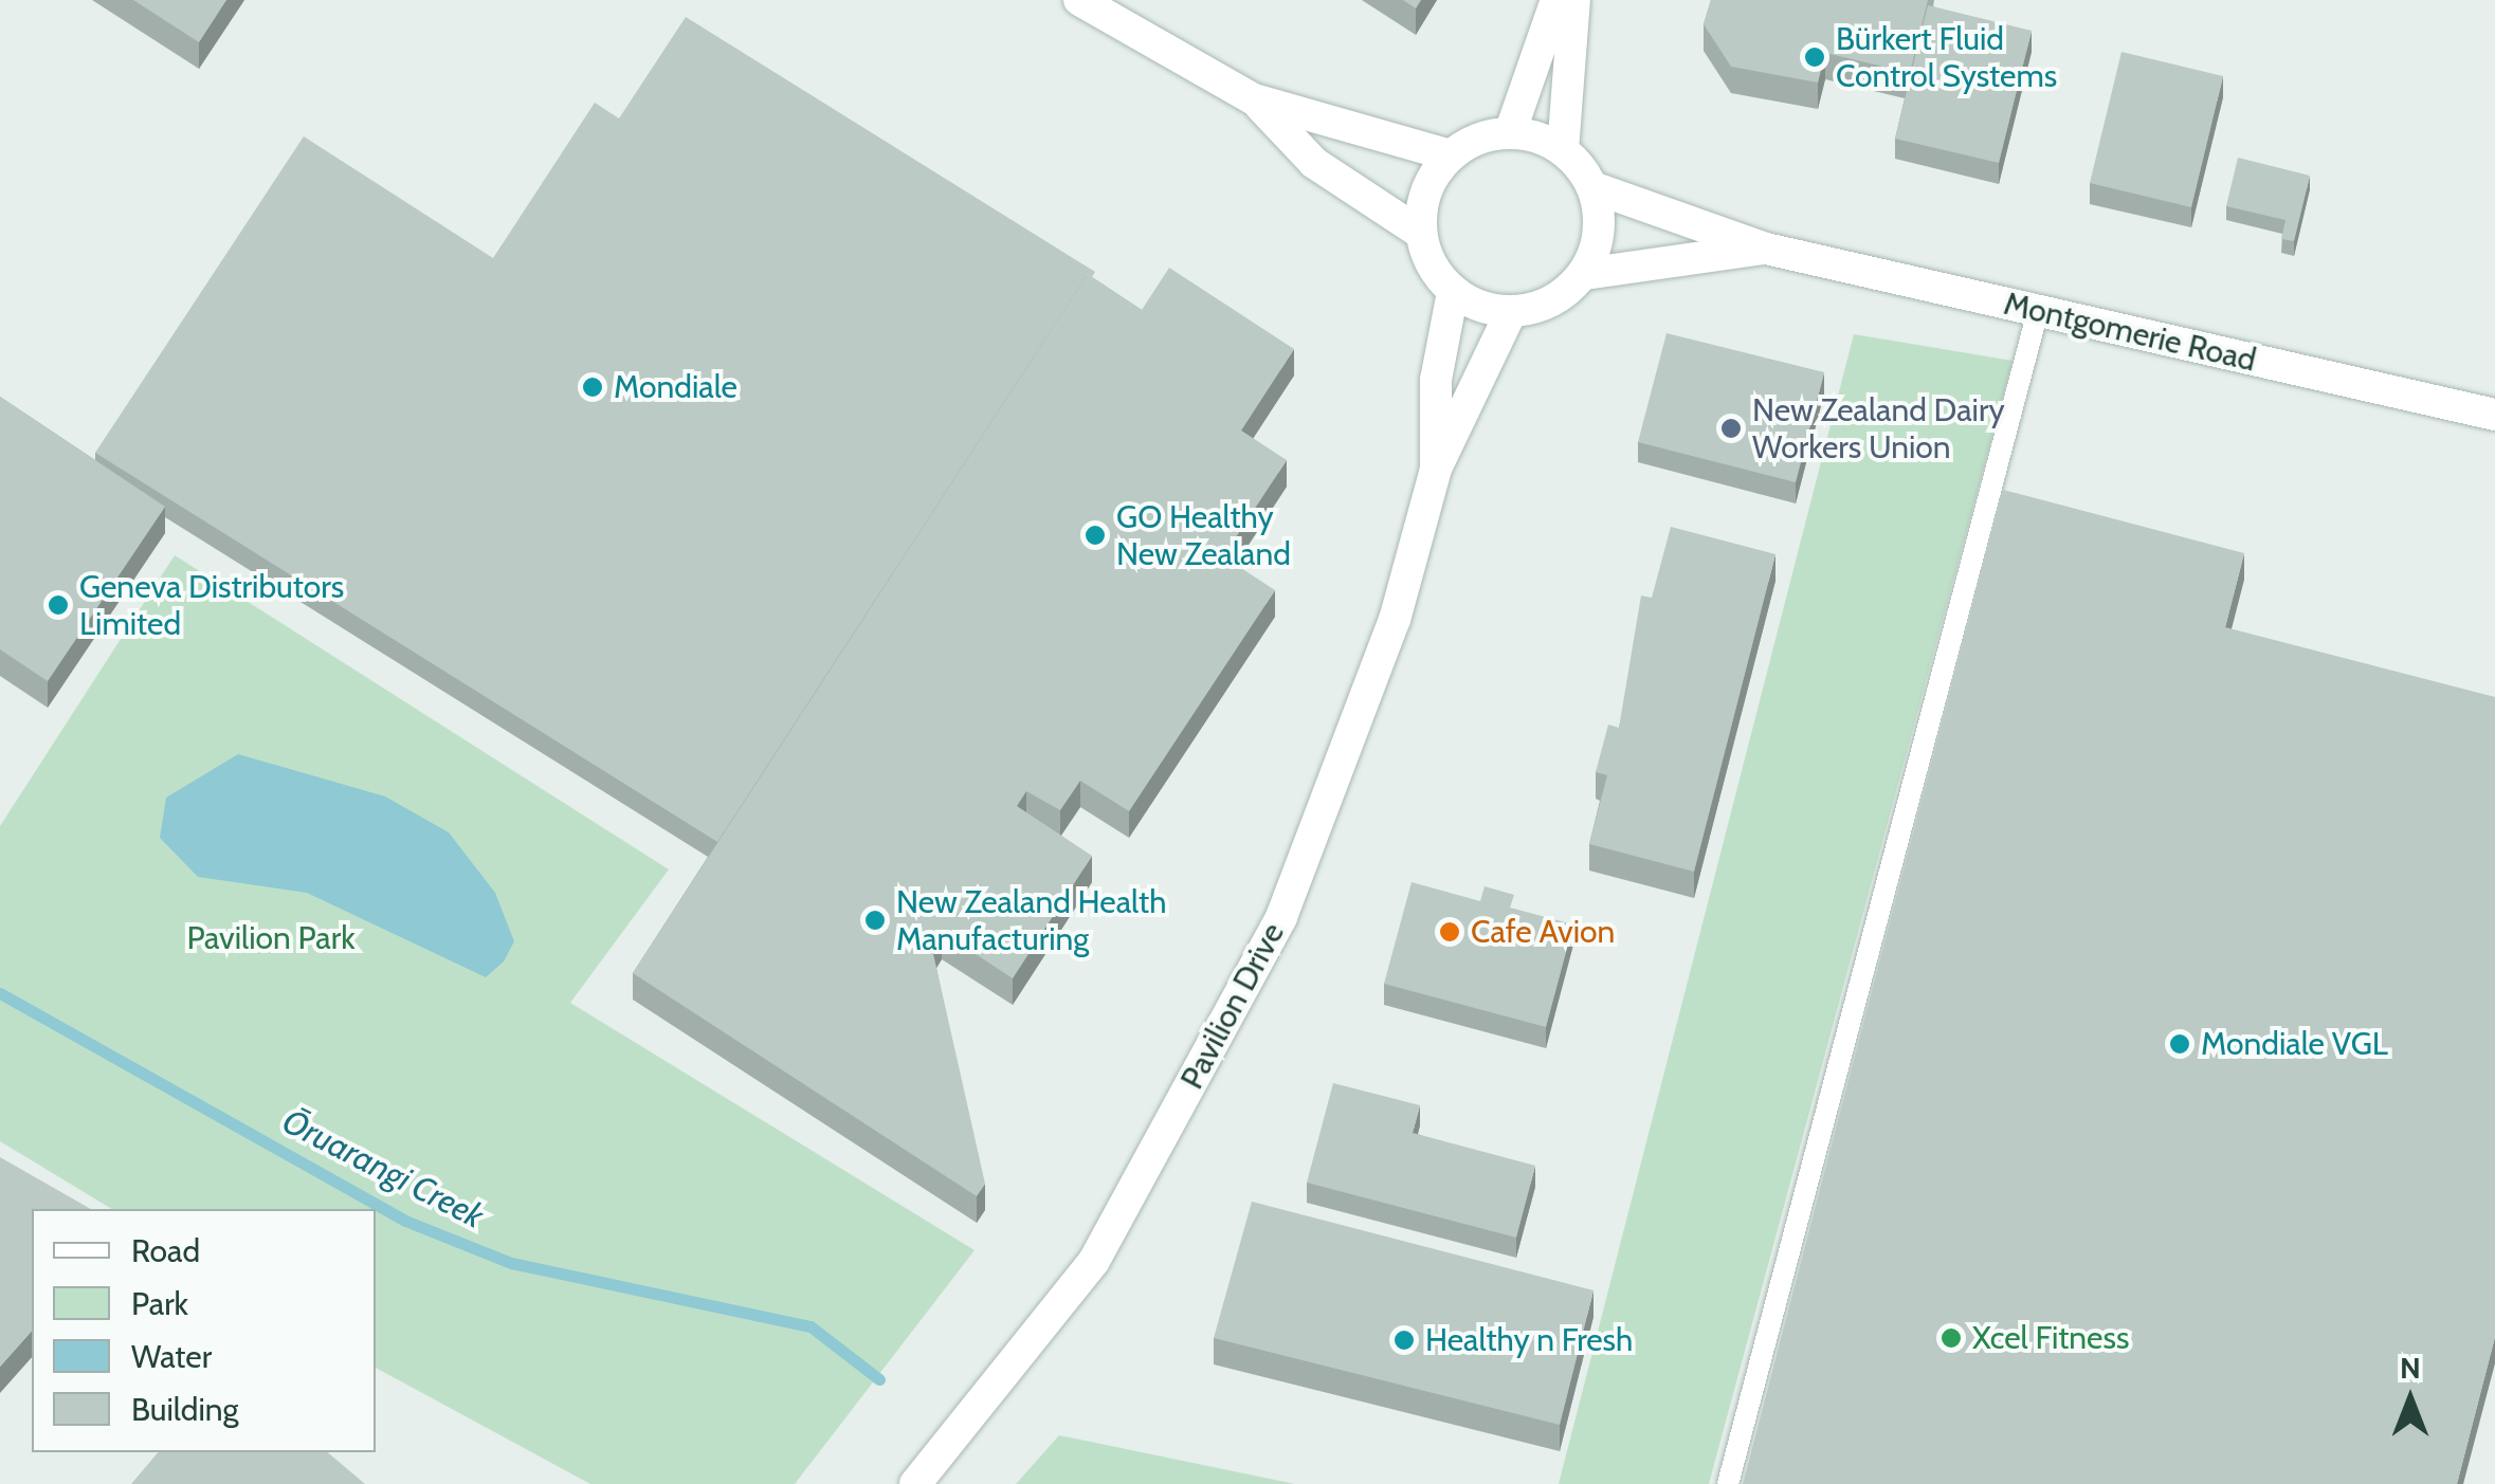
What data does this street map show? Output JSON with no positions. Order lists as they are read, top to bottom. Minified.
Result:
{"streets":{"street":["Montgomerie Road","Pavilion Drive"]},"crossings":[["Montgomerie Road","Pavilion Drive"]],"water":["Ōruarangi Creek"],"parks":["Pavilion Park"],"places":["Bürkert Fluid Control Systems","Mondiale","New Zealand Dairy Workers Union","GO Healthy New Zealand","Geneva Distributors Limited","New Zealand Health Manufacturing","Cafe Avion","Mondiale VGL","Xcel Fitness","Healthy n Fresh"],"legend":["Road","Park","Water","Building"],"north":"top"}
